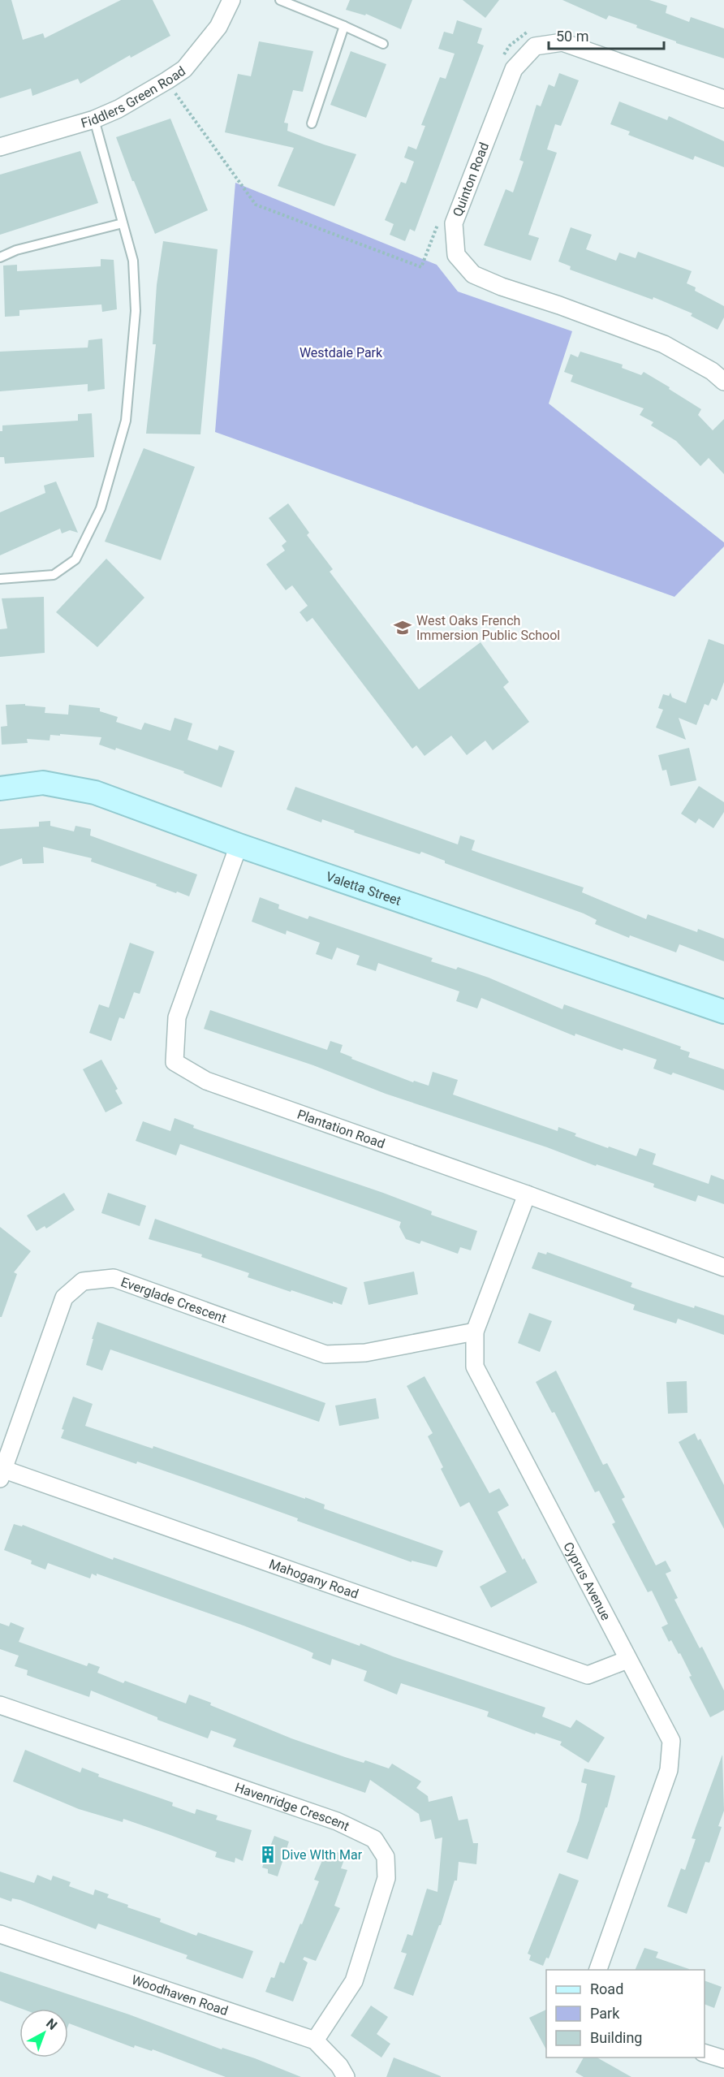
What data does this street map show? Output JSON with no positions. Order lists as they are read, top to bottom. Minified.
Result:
{"streets":{"street":["Fiddlers Green Road","Quinton Road","Valetta Street","Plantation Road","Everglade Crescent","Mahogany Road","Cyprus Avenue","Havenridge Crescent","Woodhaven Road"]},"crossings":[["Valetta Street","Plantation Road"],["Plantation Road","Cyprus Avenue"],["Everglade Crescent","Mahogany Road"],["Everglade Crescent","Cyprus Avenue"],["Mahogany Road","Cyprus Avenue"],["Havenridge Crescent","Woodhaven Road"]],"parks":["Westdale Park"],"places":{"school or university":["West Oaks French Immersion Public School"],"building":["Dive WIth Mar"]},"legend":["Road","Park","Building"],"scale_bar":"50 m","north":"top right"}
